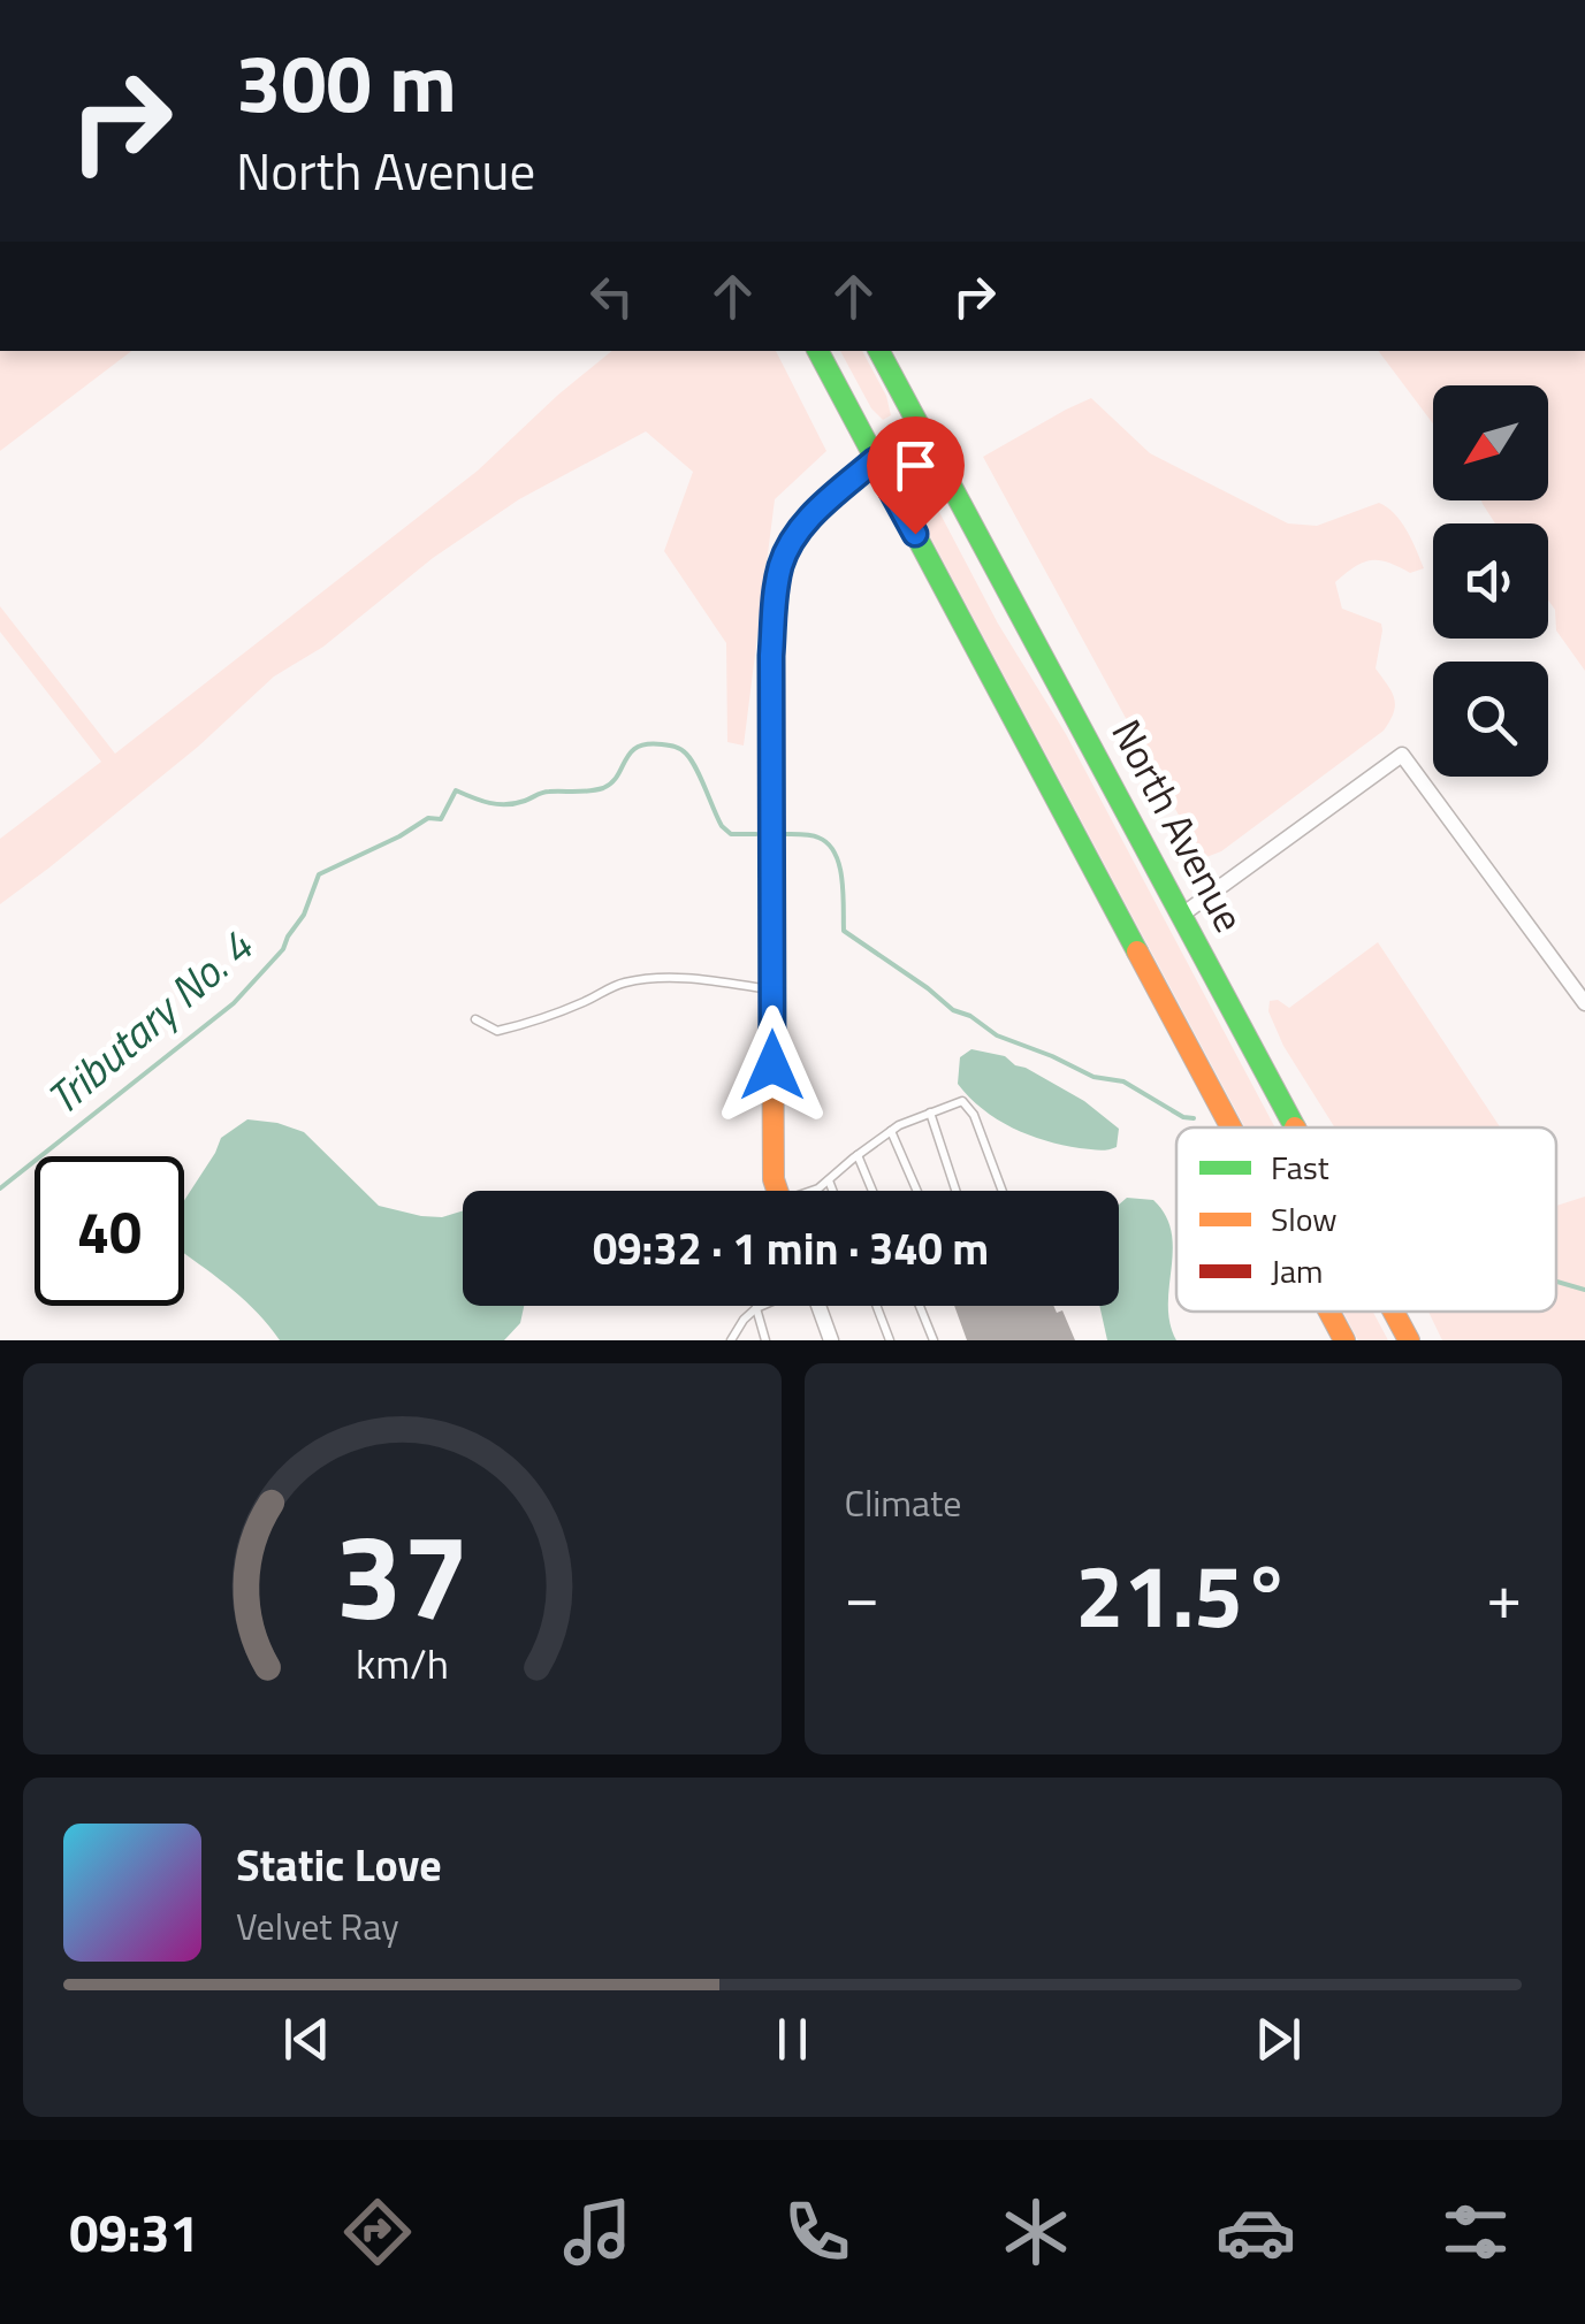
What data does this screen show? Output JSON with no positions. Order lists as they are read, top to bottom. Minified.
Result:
{"streets":{"main road":["North Avenue"]},"water":["Tributary No. 4"],"legend":["Fast","Slow","Jam"],"north":"bottom left","page":{"turn":["300 m","North Avenue"],"limit":"40","trip":"09:32 · 1 min · 340 m","tile":"Climate","heat":["−","21.5°","+"],"song":["Static Love","Velvet Ray"],"tabs":"09:31","gauge":["37","km/h"]}}
